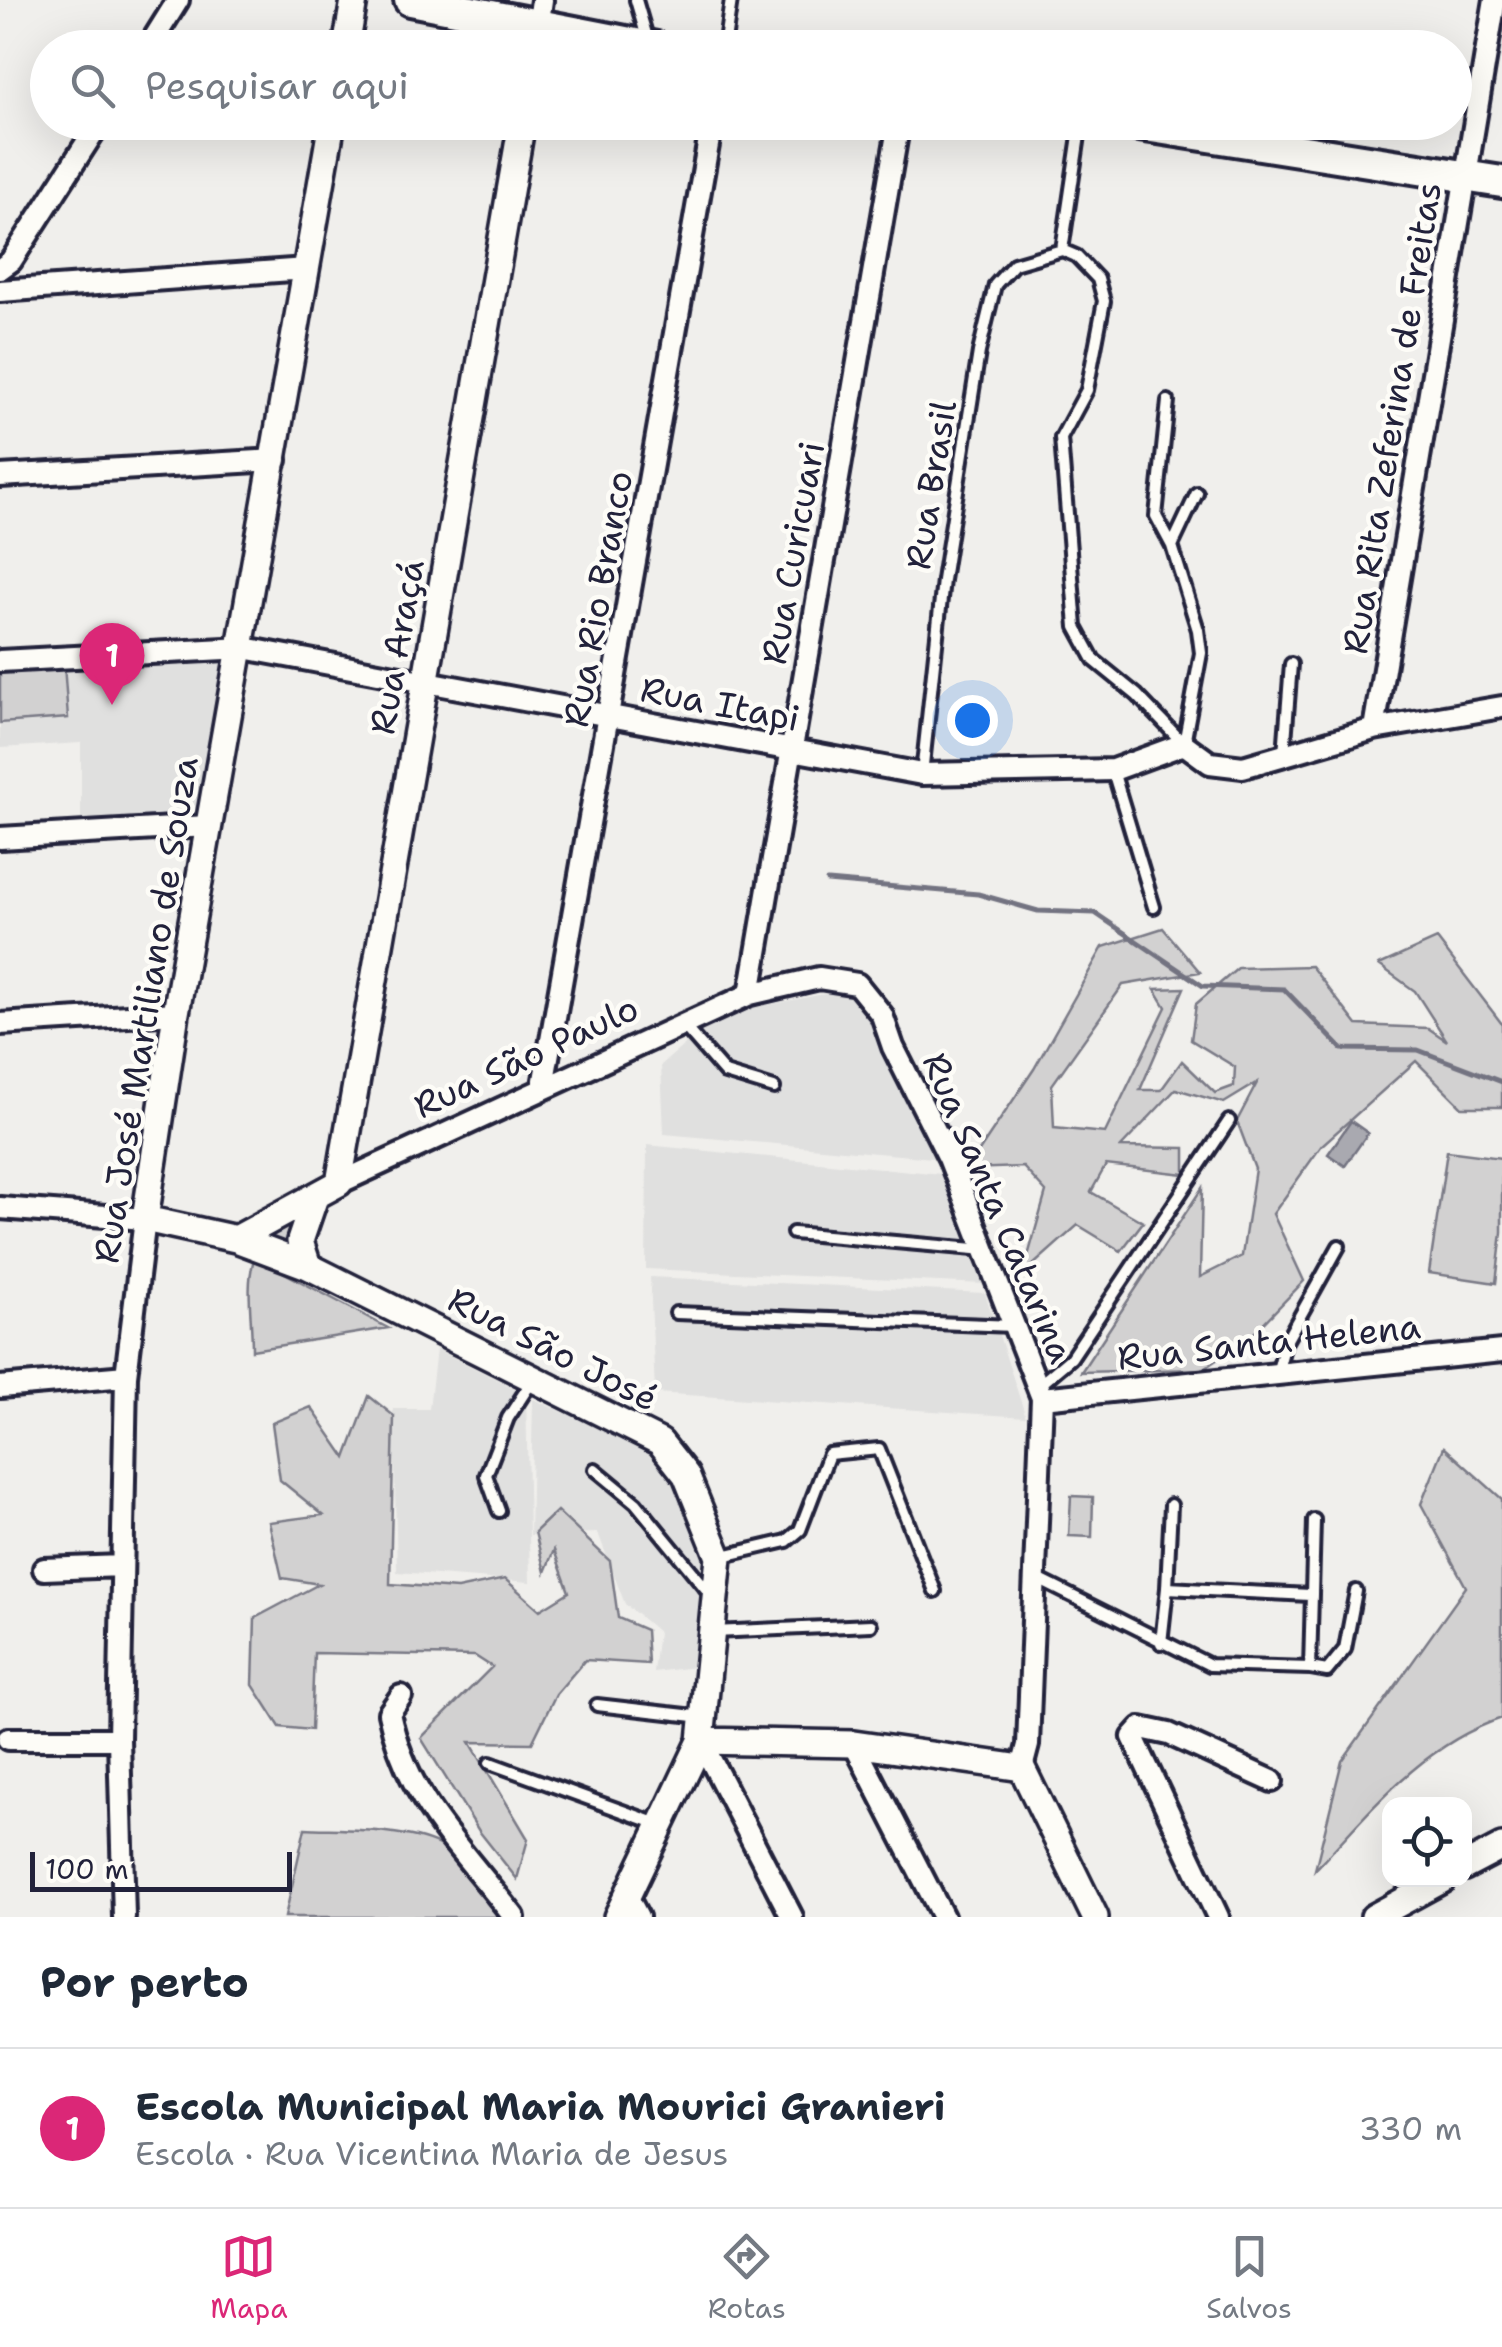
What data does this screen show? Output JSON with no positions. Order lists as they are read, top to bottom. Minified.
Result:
{"streets":{"street":["Rua Rita Zeferina de Freitas","Rua Curicuari","Rua Rio Branco","Rua Araçá","Rua Itapi","Rua José Martiliano de Souza","Rua São Paulo","Rua Santa Catarina","Rua Santa Helena","Rua São José"],"lane":["Rua Brasil"]},"crossings":[["Rua Brasil","Rua Itapi"],["Rua Curicuari","Rua Itapi"],["Rua Curicuari","Rua São Paulo"],["Rua Rio Branco","Rua Itapi"],["Rua Rio Branco","Rua São Paulo"],["Rua Araçá","Rua Itapi"],["Rua Araçá","Rua São Paulo"],["Rua Itapi","Rua José Martiliano de Souza"],["Rua José Martiliano de Souza","Rua São José"],["Rua São Paulo","Rua Santa Catarina"],["Rua São Paulo","Rua São José"],["Rua Santa Catarina","Rua Santa Helena"]],"scale_bar":"100 m","page":{"search":"Pesquisar aqui","pins":"1","scale":"100 m","heading":"Por perto","list":[{"mark":"1","name":"Escola Municipal Maria Mourici Granieri","note":"Escola · Rua Vicentina Maria de Jesus","value":"330 m"}],"nav":["Mapa","Rotas","Salvos"]}}
